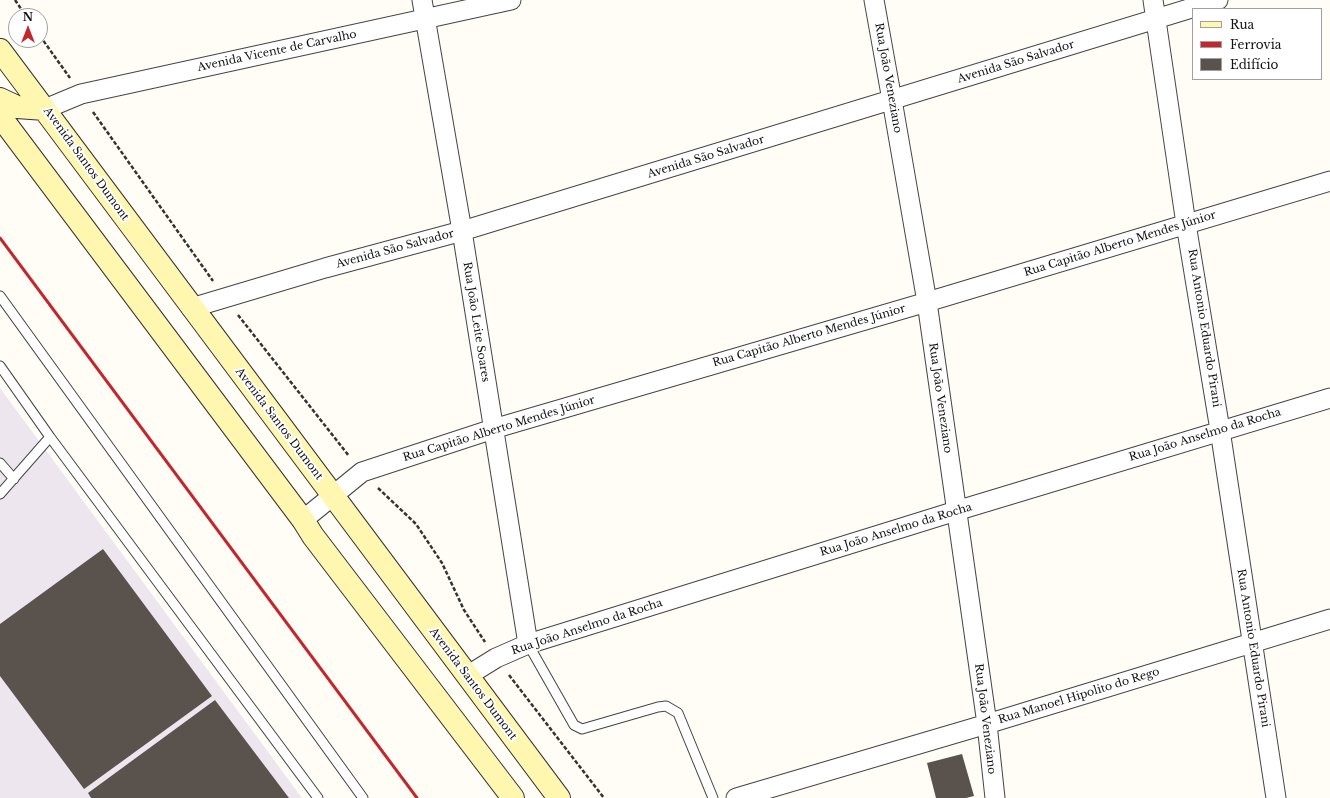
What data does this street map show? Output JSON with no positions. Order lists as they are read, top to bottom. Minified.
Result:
{"streets":{"main road":["Avenida Santos Dumont"],"street":["Avenida Vicente de Carvalho","Avenida São Salvador","Rua João Veneziano","Rua Capitão Alberto Mendes Júnior","Rua João Leite Soares","Rua Antonio Eduardo Pirani","Rua João Anselmo da Rocha","Rua Manoel Hipolito do Rego"]},"crossings":[["Avenida Vicente de Carvalho","Avenida Santos Dumont"],["Avenida Vicente de Carvalho","Rua João Leite Soares"],["Avenida São Salvador","Rua João Veneziano"],["Avenida São Salvador","Avenida Santos Dumont"],["Avenida São Salvador","Rua João Leite Soares"],["Avenida São Salvador","Rua Antonio Eduardo Pirani"],["Rua João Veneziano","Rua Capitão Alberto Mendes Júnior"],["Rua João Veneziano","Rua João Anselmo da Rocha"],["Rua João Veneziano","Rua Manoel Hipolito do Rego"],["Avenida Santos Dumont","Rua Capitão Alberto Mendes Júnior"],["Avenida Santos Dumont","Rua João Anselmo da Rocha"],["Rua Capitão Alberto Mendes Júnior","Rua João Leite Soares"],["Rua Capitão Alberto Mendes Júnior","Rua Antonio Eduardo Pirani"],["Rua João Leite Soares","Rua João Anselmo da Rocha"],["Rua Antonio Eduardo Pirani","Rua João Anselmo da Rocha"],["Rua Antonio Eduardo Pirani","Rua Manoel Hipolito do Rego"]],"legend":["Rua","Ferrovia","Edifício"],"north":"top"}
